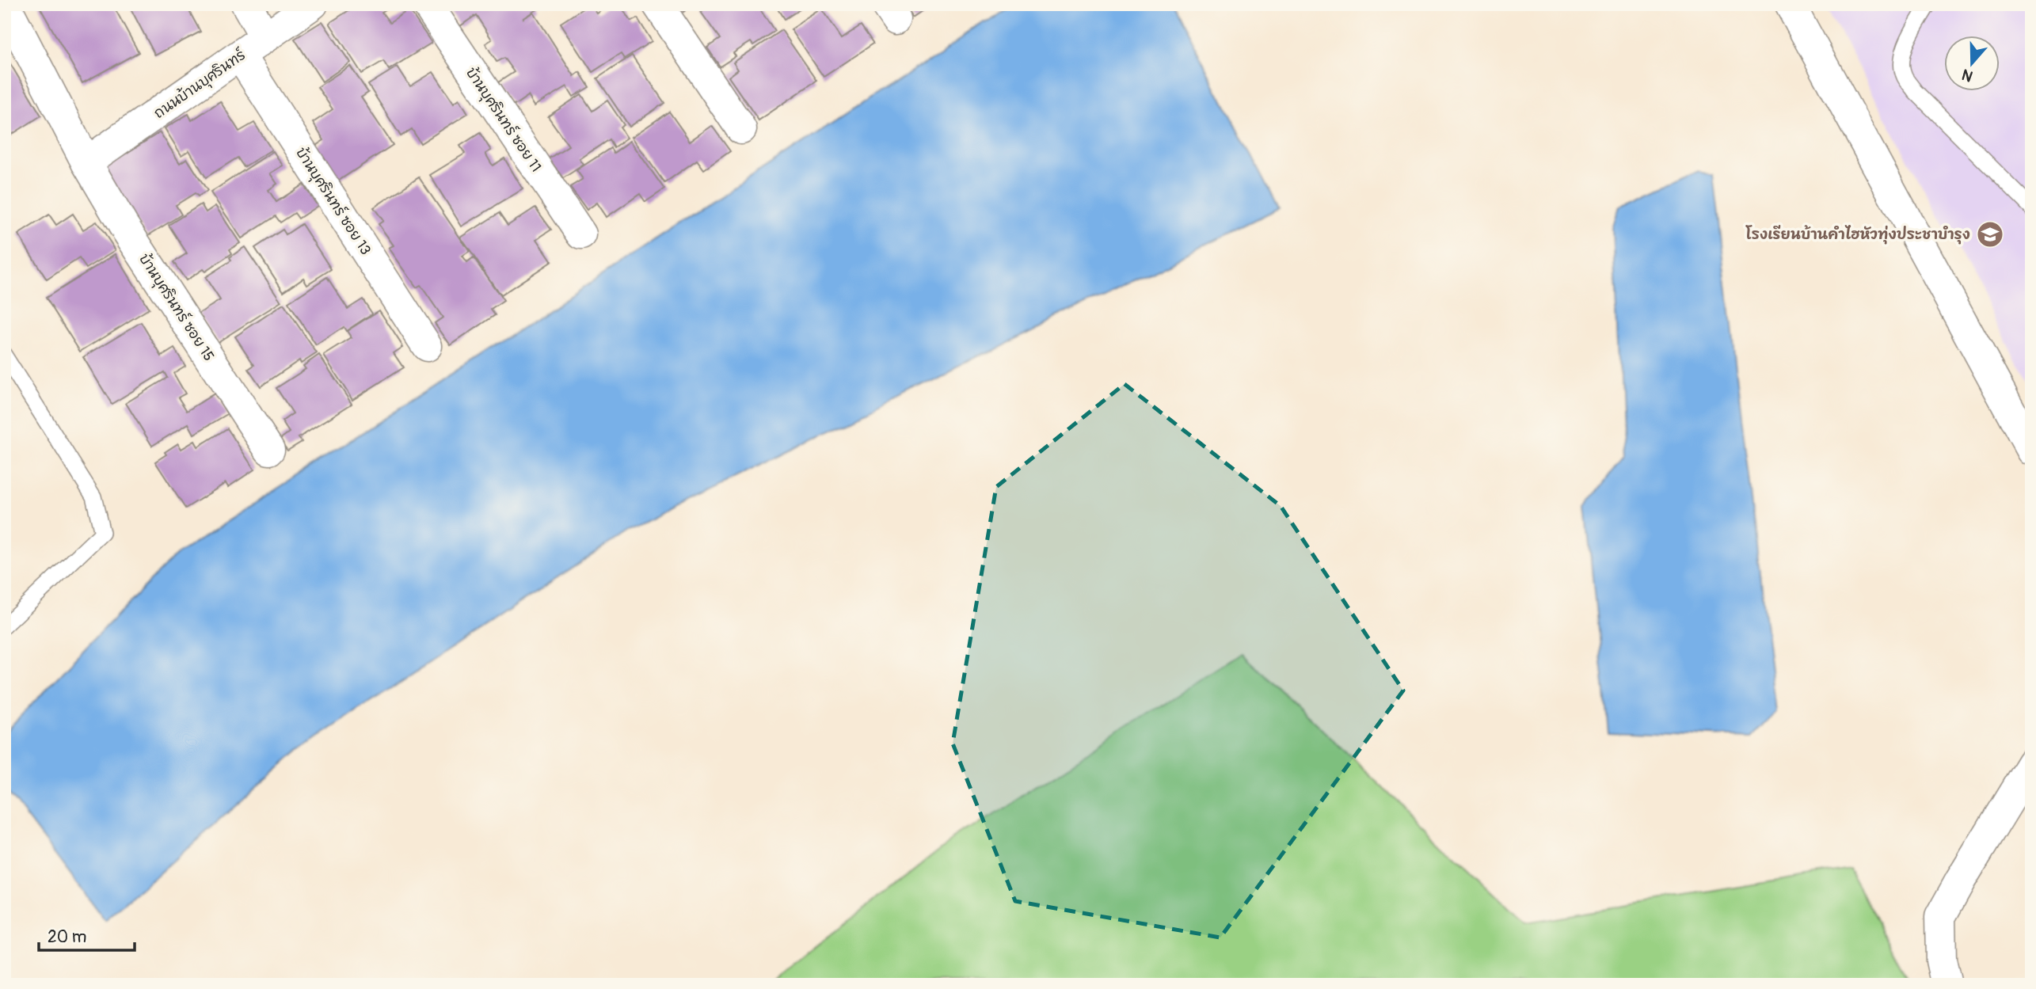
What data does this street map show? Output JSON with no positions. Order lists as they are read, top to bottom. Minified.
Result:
{"streets":{"street":["ถนนบ้านบุศรินทร์","บ้านบุศรินทร์ ซอย 11","บ้านบุศรินทร์ ซอย 13","บ้านบุศรินทร์ ซอย 15"]},"crossings":[["ถนนบ้านบุศรินทร์","บ้านบุศรินทร์ ซอย 13"],["ถนนบ้านบุศรินทร์","บ้านบุศรินทร์ ซอย 15"]],"places":{"school or university":["โรงเรียนบ้านคำไฮหัวทุ่งประชาบำรุง"]},"scale_bar":"20 m","north":"bottom"}
